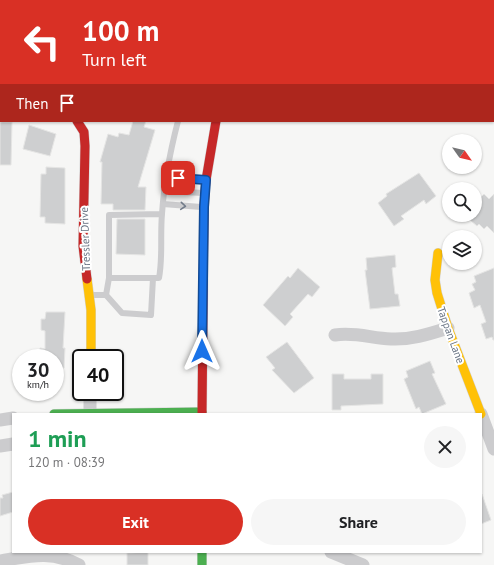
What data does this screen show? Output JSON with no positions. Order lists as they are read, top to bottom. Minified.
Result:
{"streets":{"street":["Tressler Drive","Tappan Lane"]},"north":"bottom right","page":{"turn":["100 m","Turn left"],"then":"Then","speed":"30 km/h","limit":"40","heading":["1 min","120 m · 08:39"],"buttons":["Exit","Share"]}}
